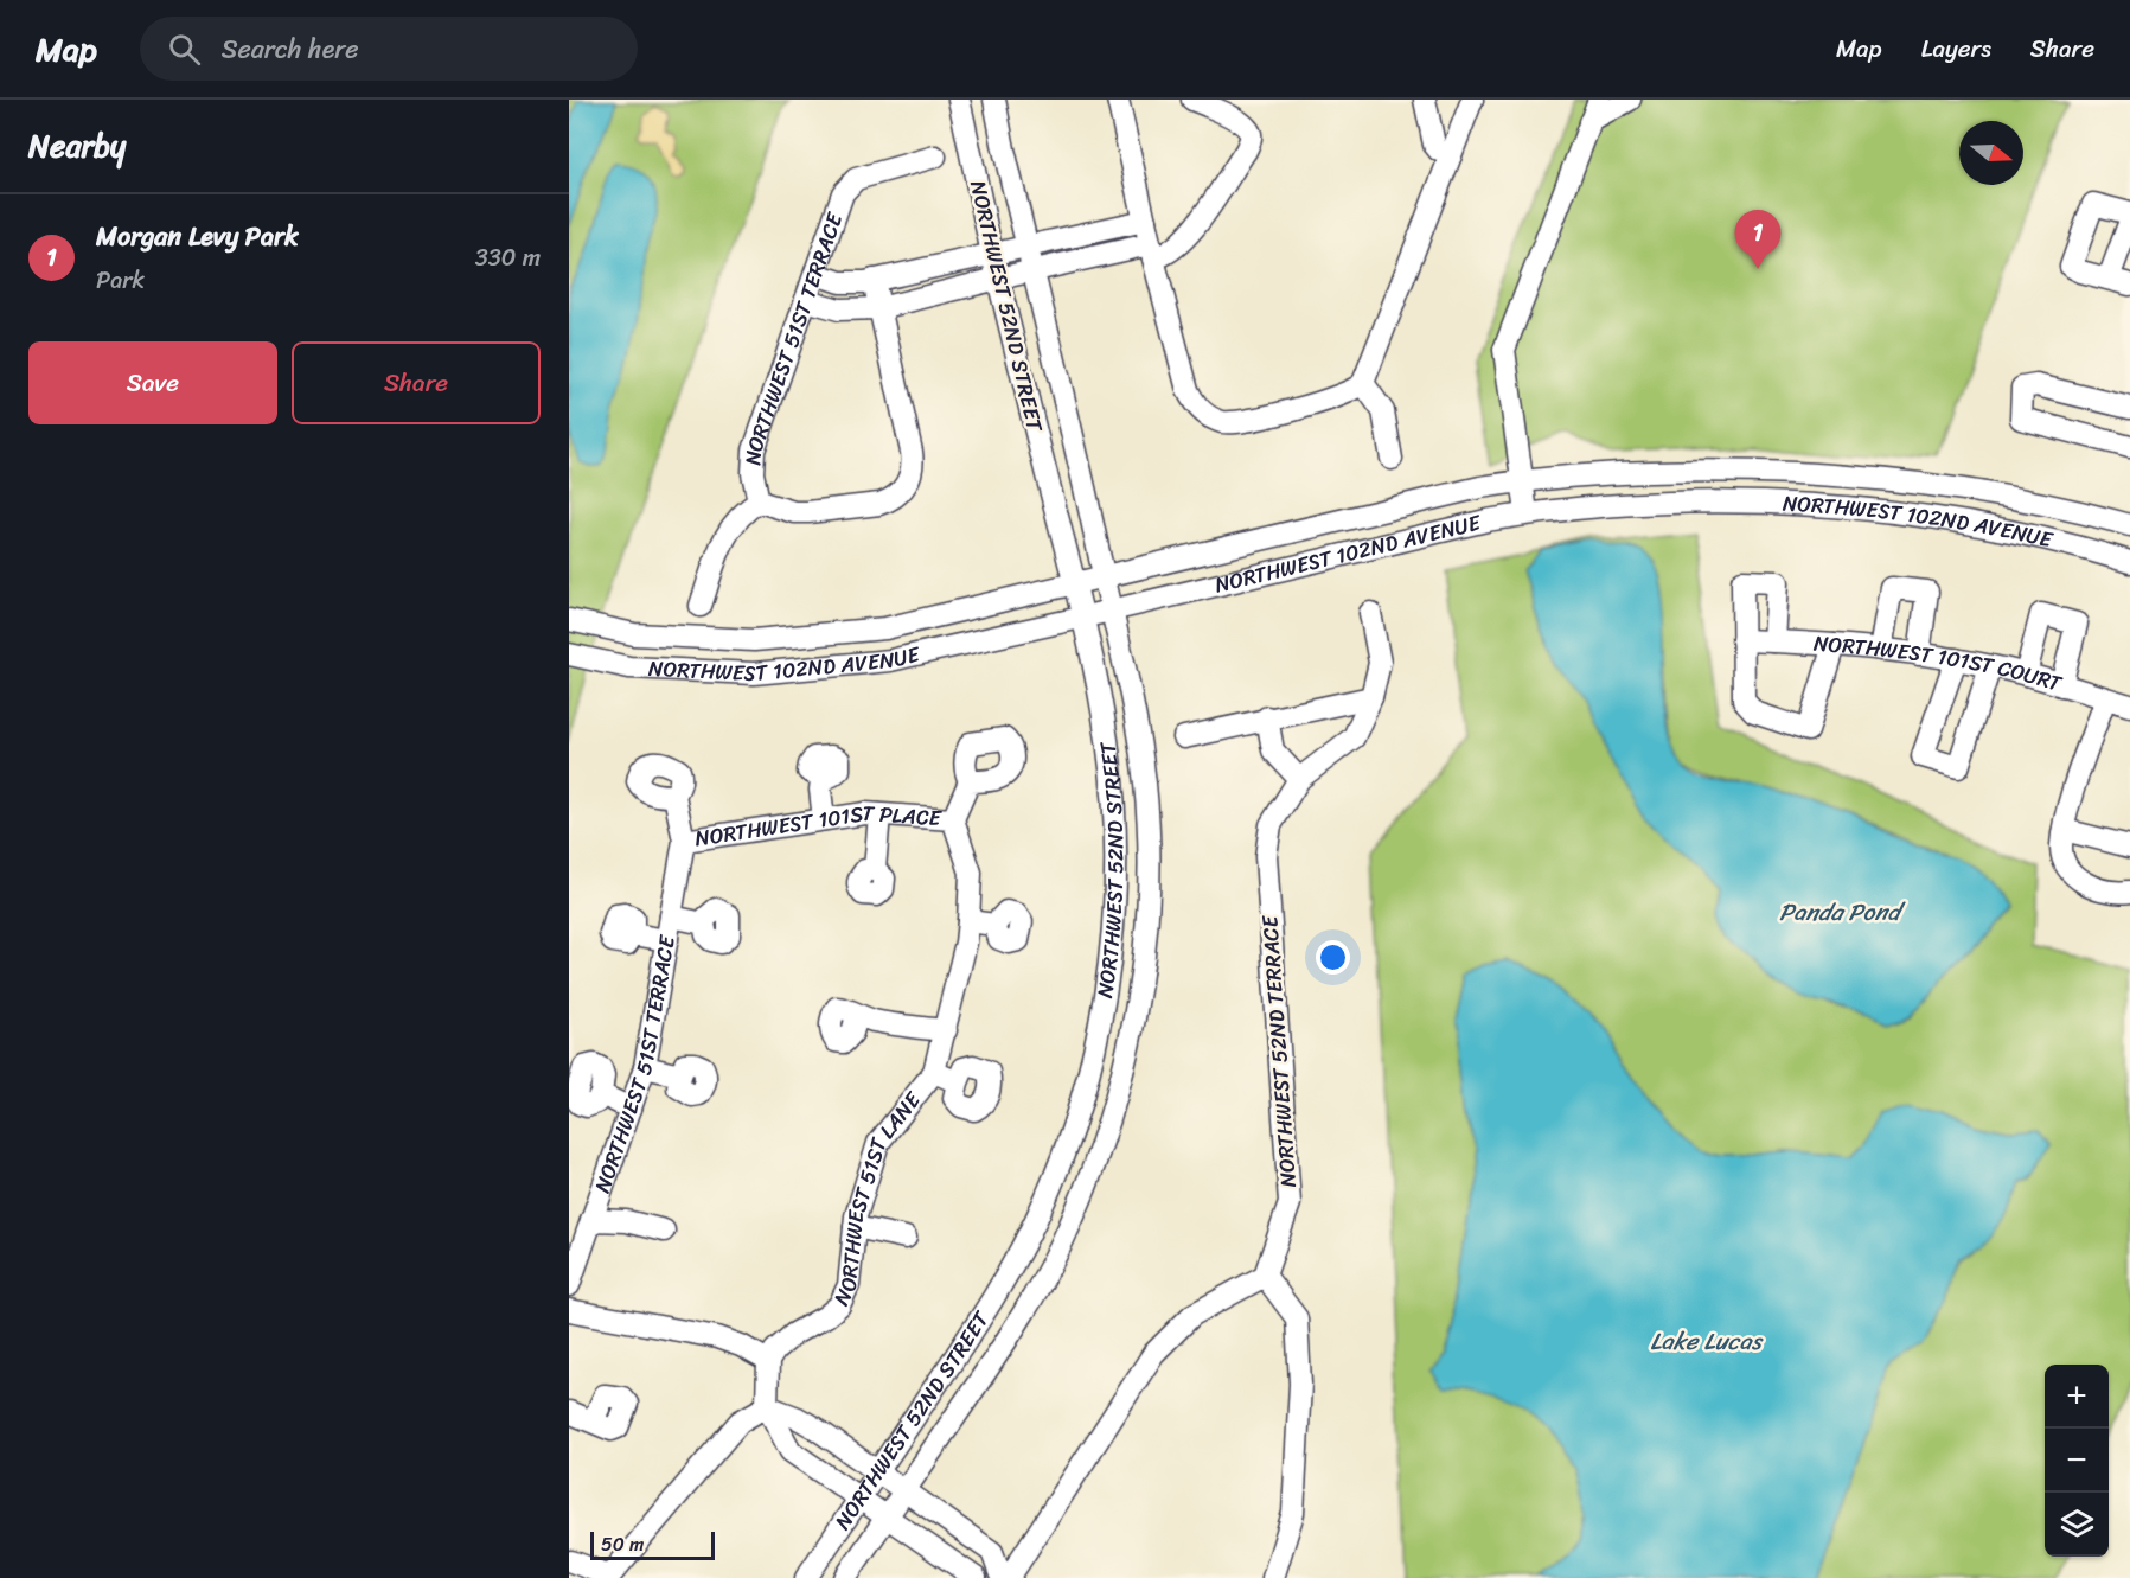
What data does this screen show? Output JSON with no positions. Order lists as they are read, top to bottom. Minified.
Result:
{"streets":{"street":["NORTHWEST 52ND STREET","NORTHWEST 51ST TERRACE","NORTHWEST 102ND AVENUE","NORTHWEST 101ST COURT","NORTHWEST 101ST PLACE","NORTHWEST 52ND TERRACE","NORTHWEST 51ST LANE"]},"crossings":[["NORTHWEST 52ND STREET","NORTHWEST 102ND AVENUE"],["NORTHWEST 51ST TERRACE","NORTHWEST 101ST PLACE"],["NORTHWEST 101ST PLACE","NORTHWEST 51ST LANE"]],"water":["Panda Pond","Lake Lucas"],"scale_bar":"50 m","north":"right","page":{"header":"Map","search":"Search here","nav":["Map","Layers","Share"],"heading":"Nearby","list":[{"mark":"1","name":"Morgan Levy Park","note":"Park","value":"330 m"}],"pins":"1","buttons":["Save","Share"],"map_buttons":["+","−"],"scale":"50 m"}}
